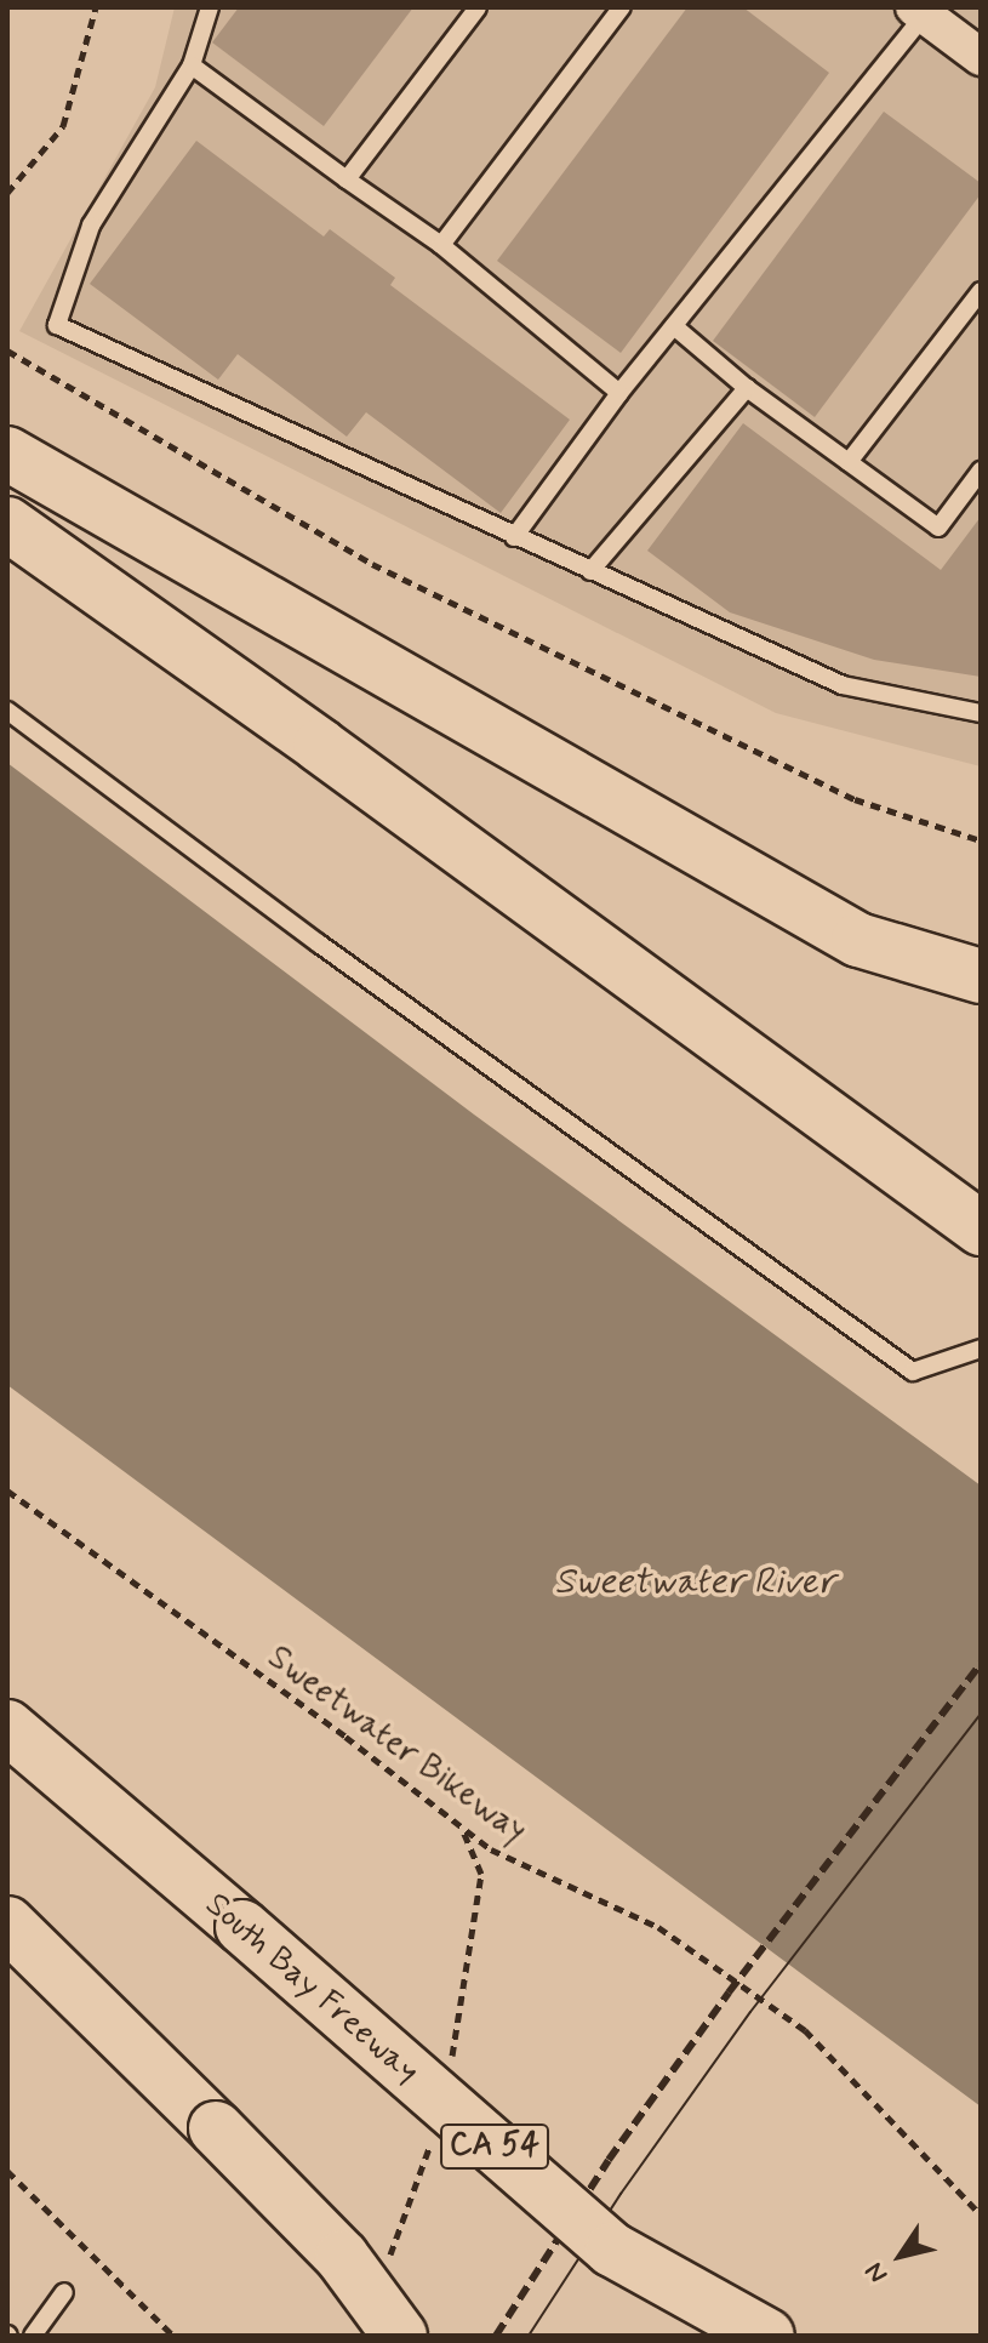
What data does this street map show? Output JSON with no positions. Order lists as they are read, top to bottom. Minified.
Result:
{"streets":{"highway":["South Bay Freeway","CA 54"],"path":["Sweetwater Bikeway"]},"water":["Sweetwater River"],"north":"bottom left"}
